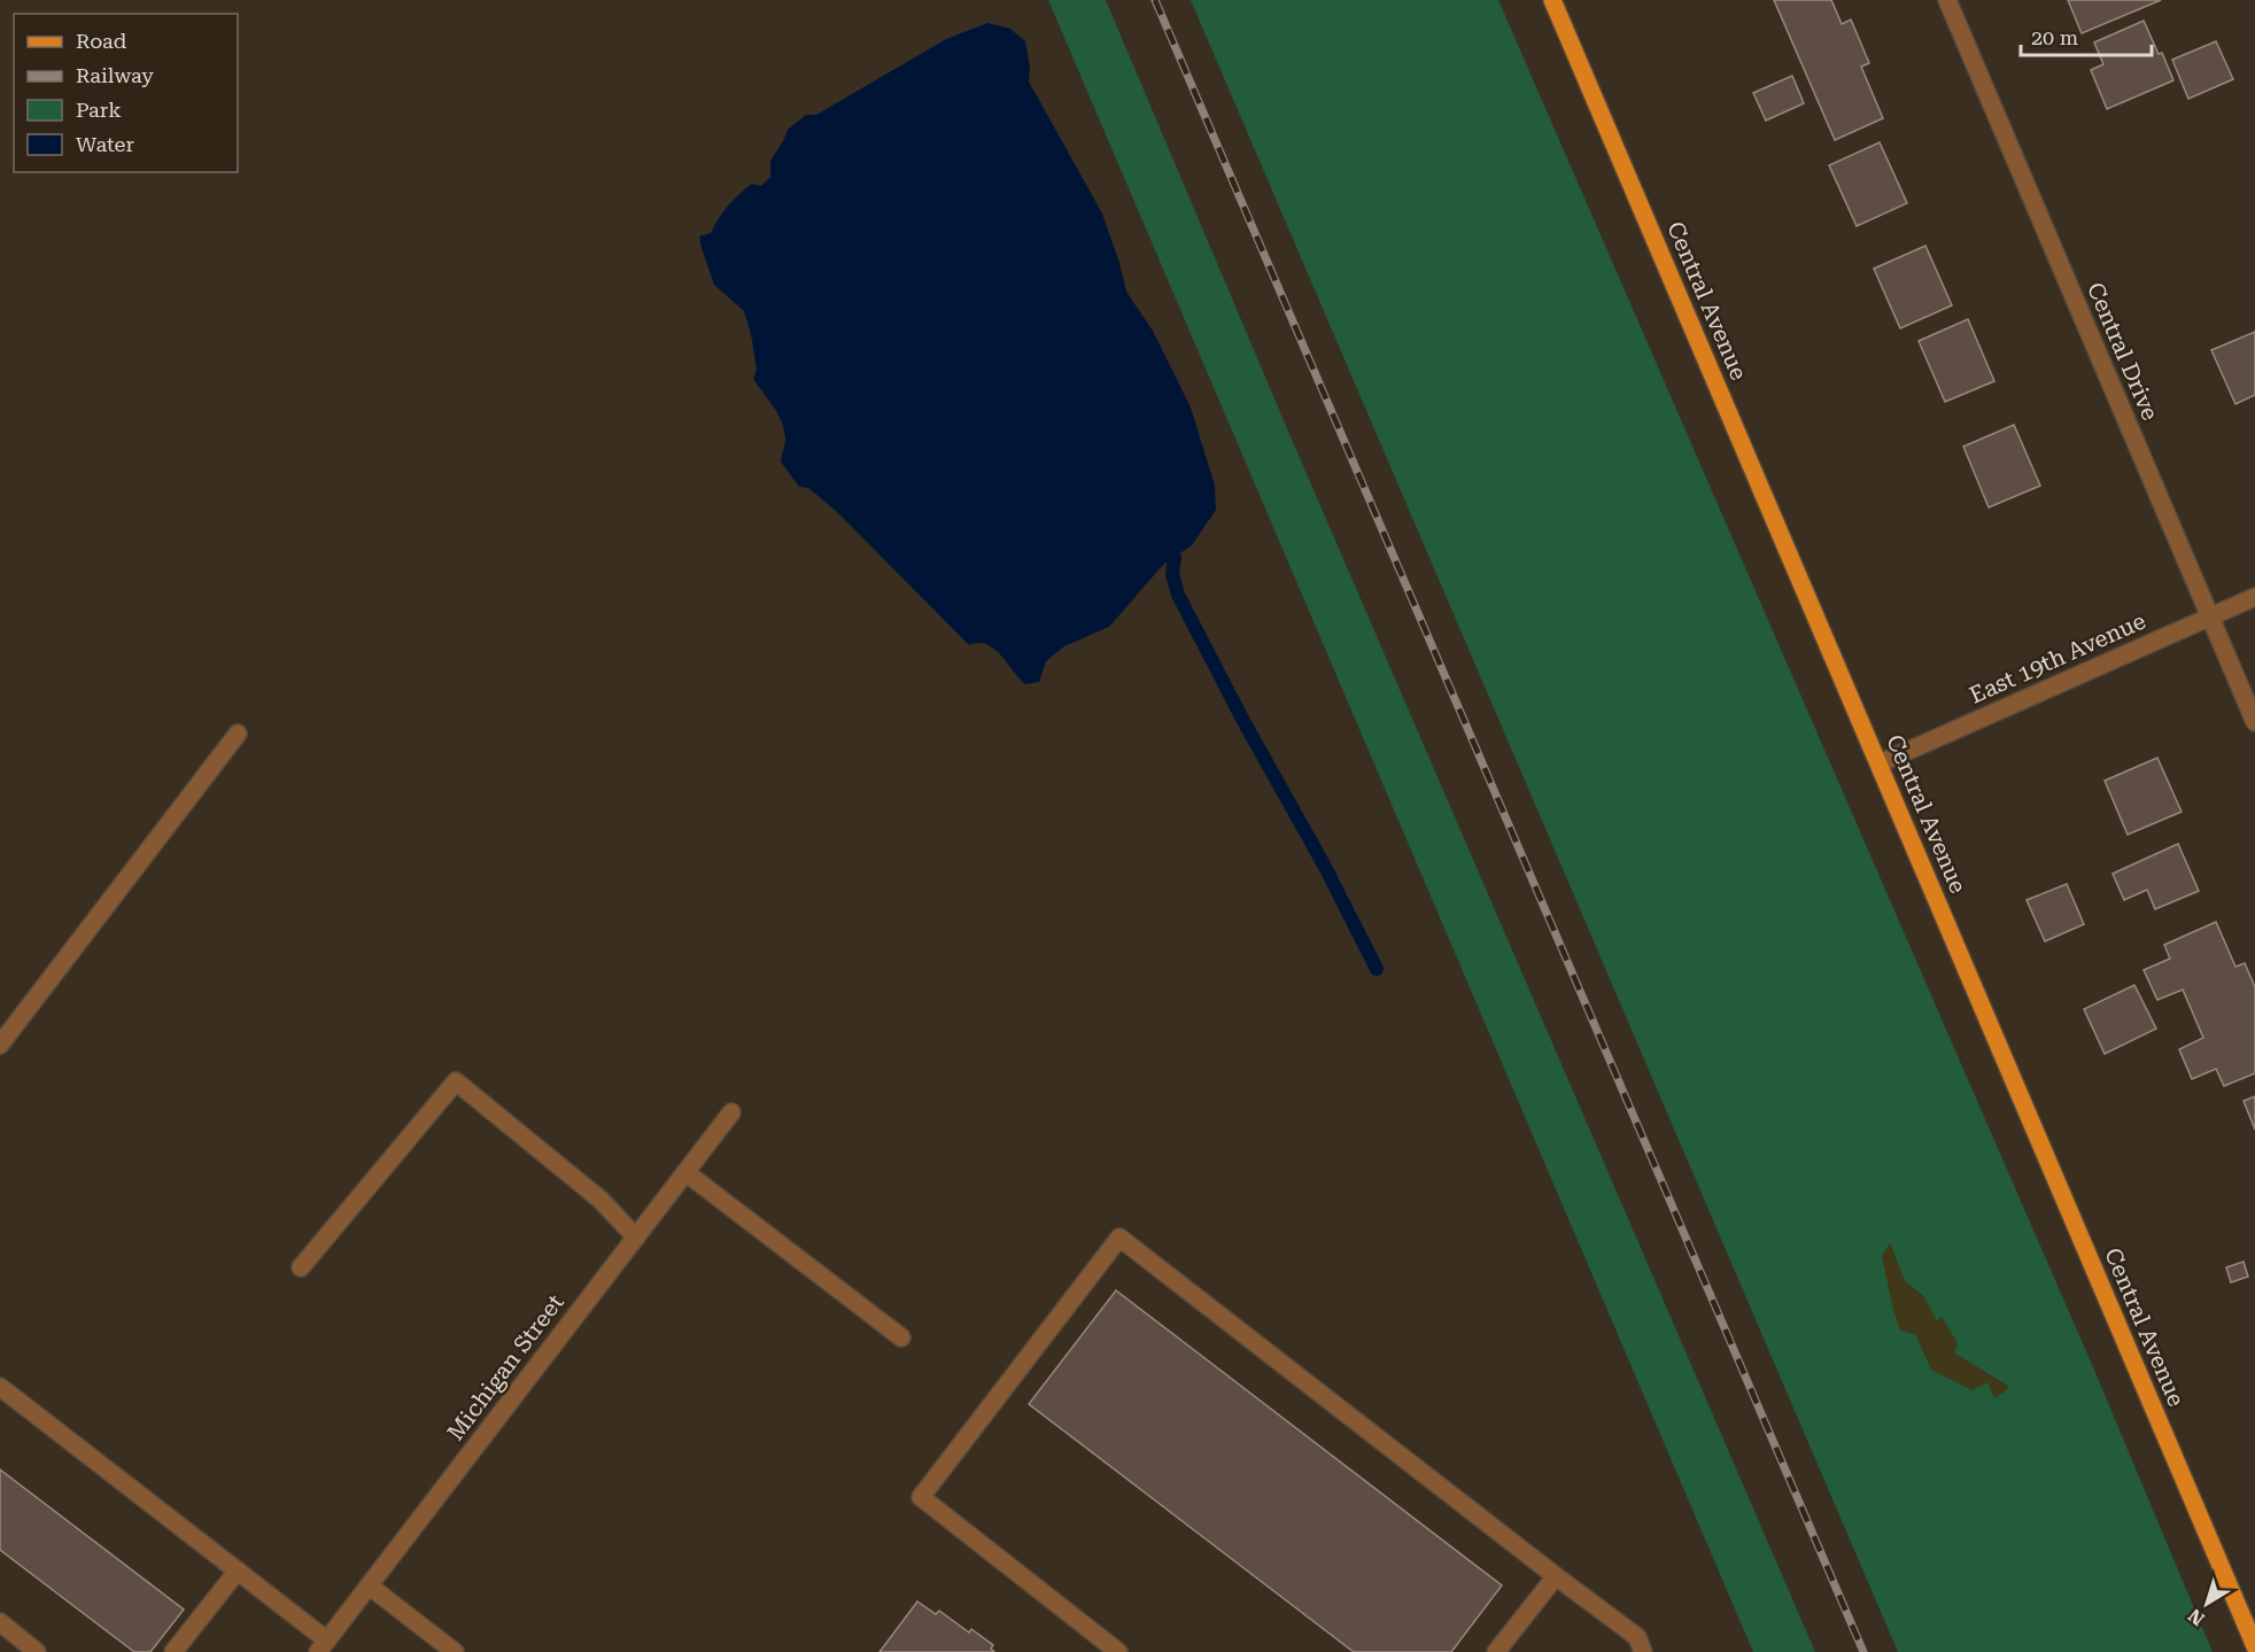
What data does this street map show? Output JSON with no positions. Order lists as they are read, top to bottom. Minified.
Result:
{"streets":{"main road":["Central Avenue"],"street":["Central Drive","East 19th Avenue","Michigan Street"]},"crossings":[["Central Avenue","East 19th Avenue"],["Central Drive","East 19th Avenue"]],"legend":["Road","Railway","Park","Water"],"scale_bar":"20 m","north":"bottom left"}
